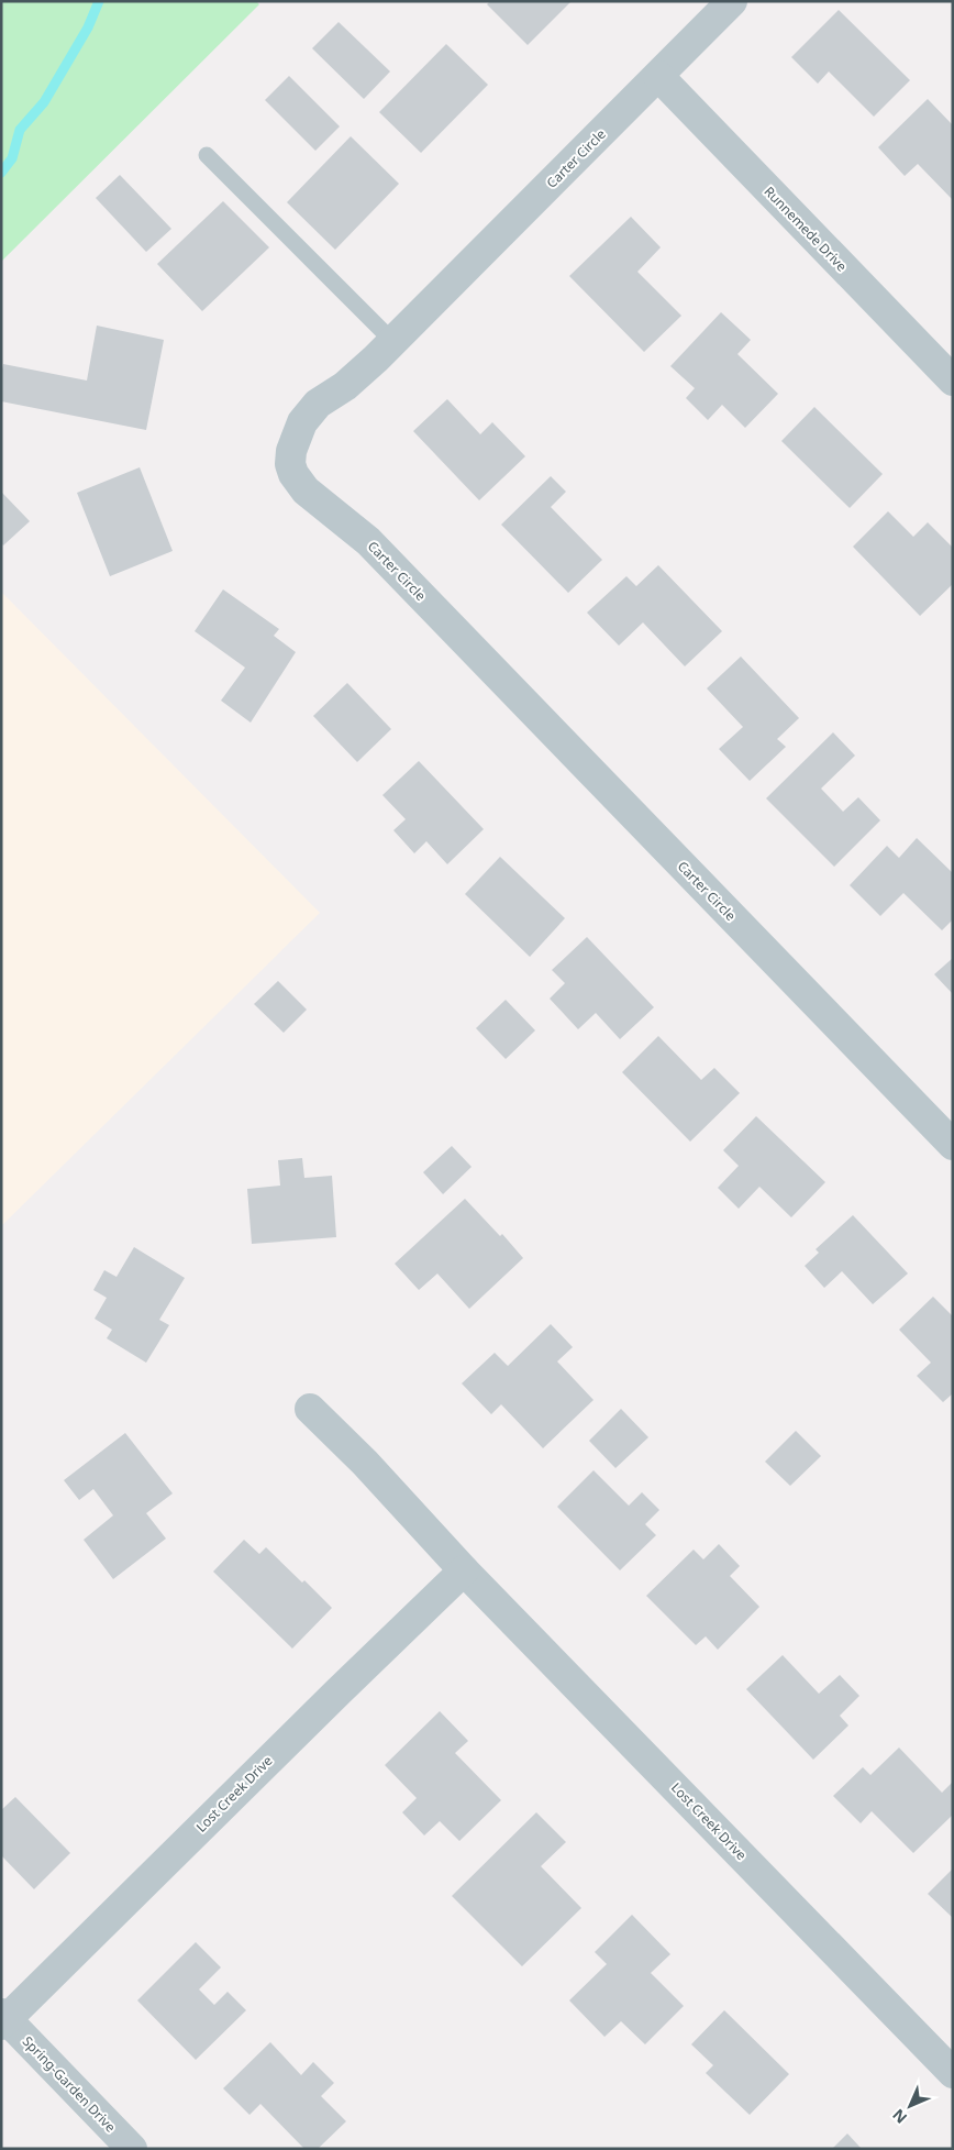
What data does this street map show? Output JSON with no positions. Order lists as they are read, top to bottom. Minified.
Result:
{"streets":{"street":["Carter Circle","Runnemede Drive","Lost Creek Drive","Spring-Garden Drive"]},"crossings":[["Carter Circle","Runnemede Drive"],["Lost Creek Drive","Spring-Garden Drive"]],"north":"bottom left"}
